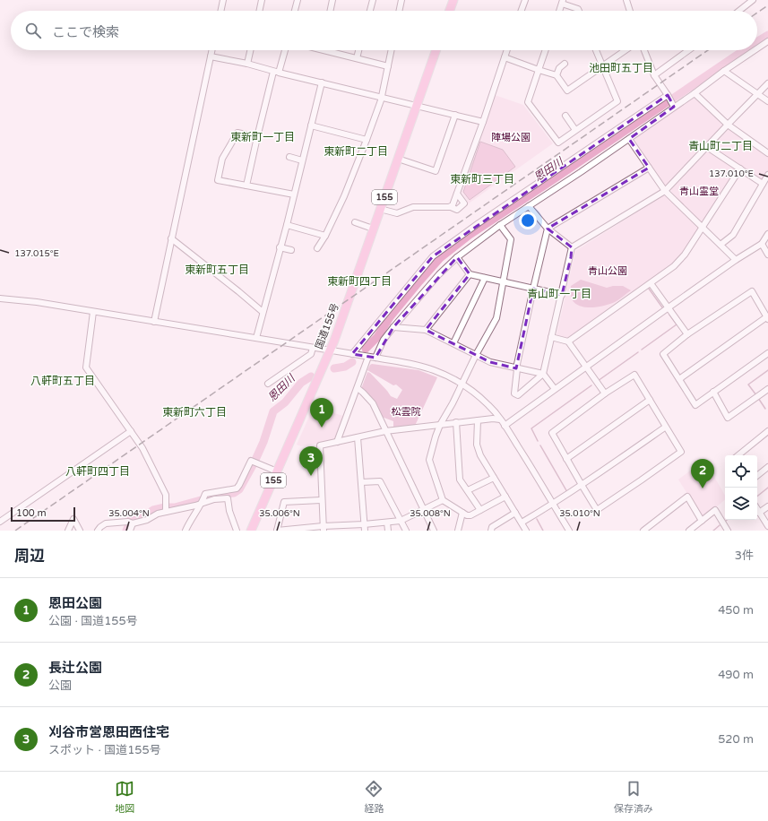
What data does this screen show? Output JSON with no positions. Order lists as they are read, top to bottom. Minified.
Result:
{"streets":{"highway":["155","国道155号"]},"districts":["池田町五丁目","東新町一丁目","青山町二丁目","東新町二丁目","東新町三丁目","東新町五丁目","東新町四丁目","青山町一丁目","八軒町五丁目","東新町六丁目","八軒町四丁目"],"water":["恩田川"],"parks":["陣場公園","青山霊堂","青山公園","松雲院"],"scale_bar":"100 m","page":{"search":"ここで検索","pins":["1","3","2"],"scale":"100 m","heading":["周辺","3件"],"list":[{"mark":"1","name":"恩田公園","note":"公園 · 国道155号","value":"450 m"},{"mark":"2","name":"長辻公園","note":"公園","value":"490 m"},{"mark":"3","name":"刈谷市営恩田西住宅","note":"スポット · 国道155号","value":"520 m"}],"nav":["地図","経路","保存済み"]},"coordinates":["137.010°E","137.015°E","35.004°N","35.006°N","35.008°N","35.010°N"]}
